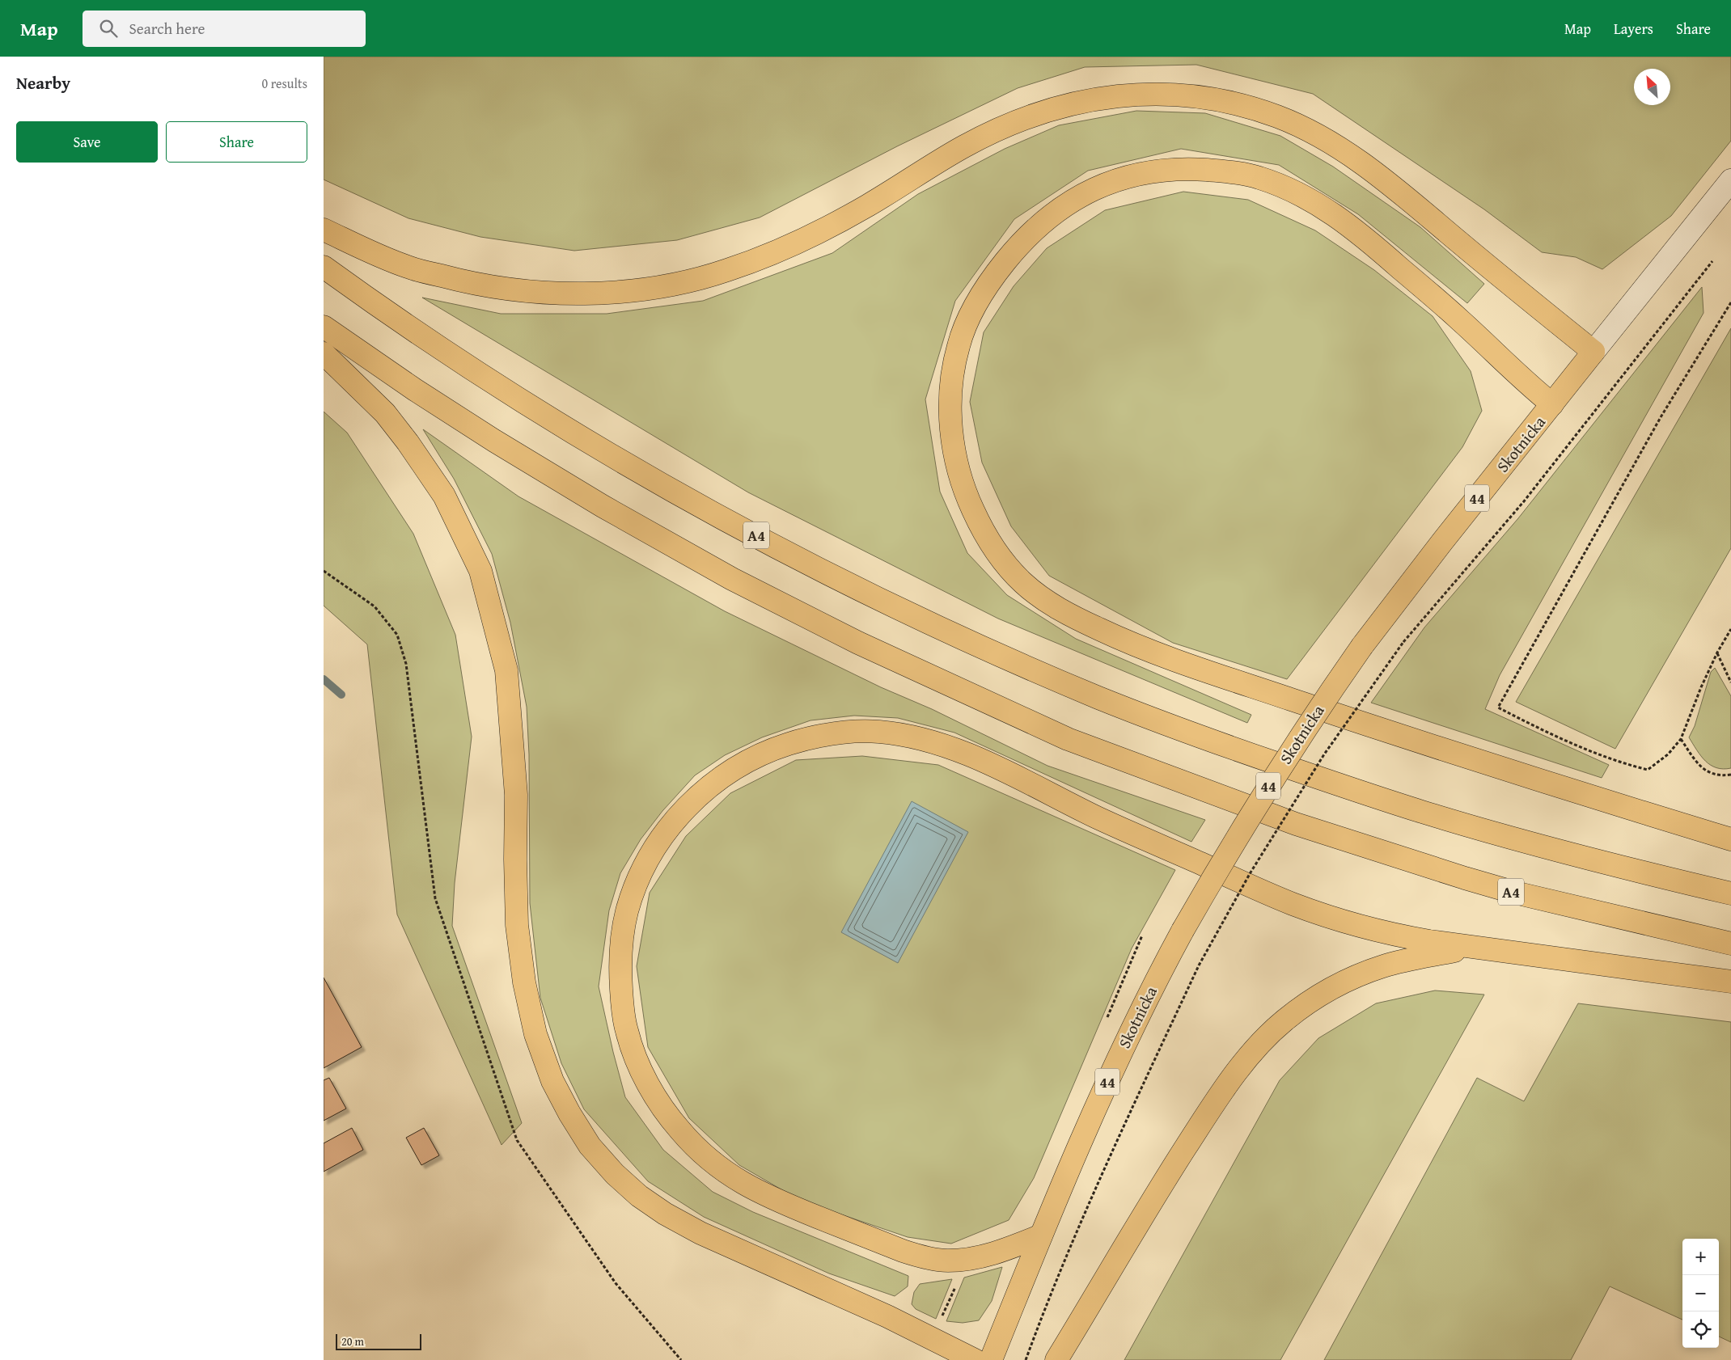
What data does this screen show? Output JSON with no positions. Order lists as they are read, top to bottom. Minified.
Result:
{"streets":{"main road":["Skotnicka","44","A4"]},"scale_bar":"20 m","north":"top left","page":{"header":"Map","search":"Search here","nav":["Map","Layers","Share"],"heading":["Nearby","0 results"],"buttons":["Save","Share"],"map_buttons":["+","−"],"scale":"20 m"}}
